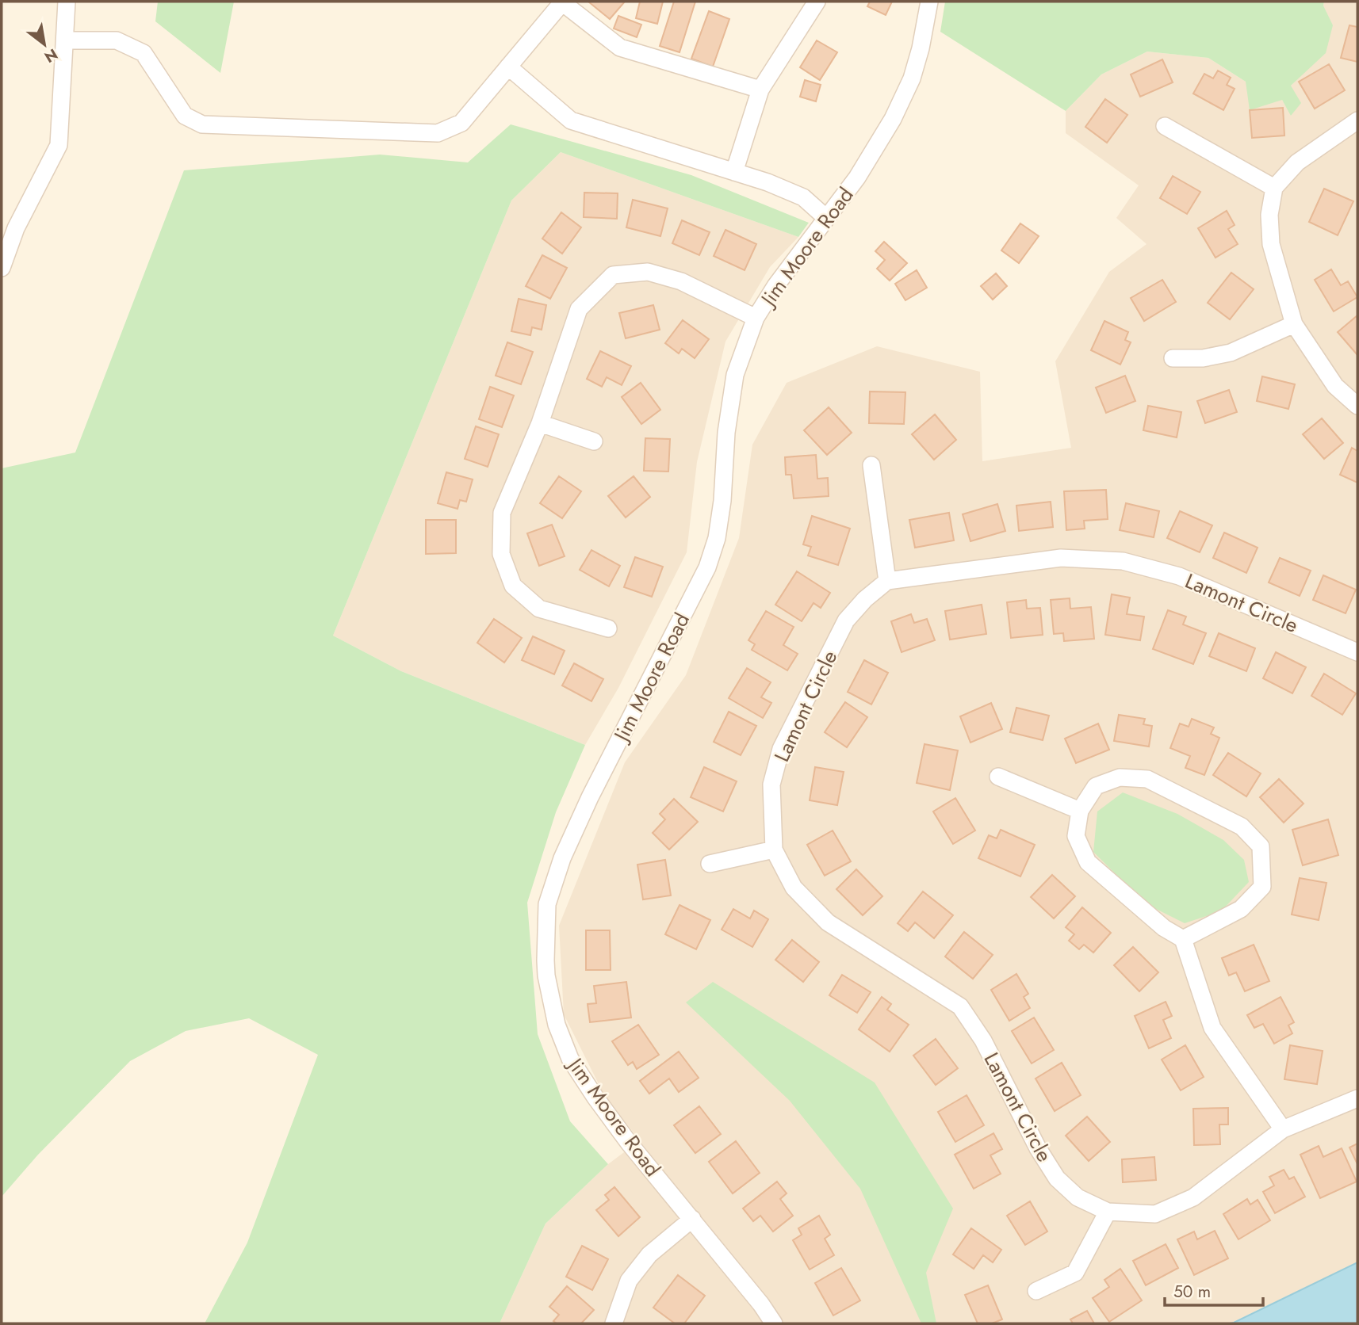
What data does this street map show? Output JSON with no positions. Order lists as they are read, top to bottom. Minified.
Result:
{"streets":{"street":["Jim Moore Road","Lamont Circle"]},"scale_bar":"50 m","north":"bottom right"}
